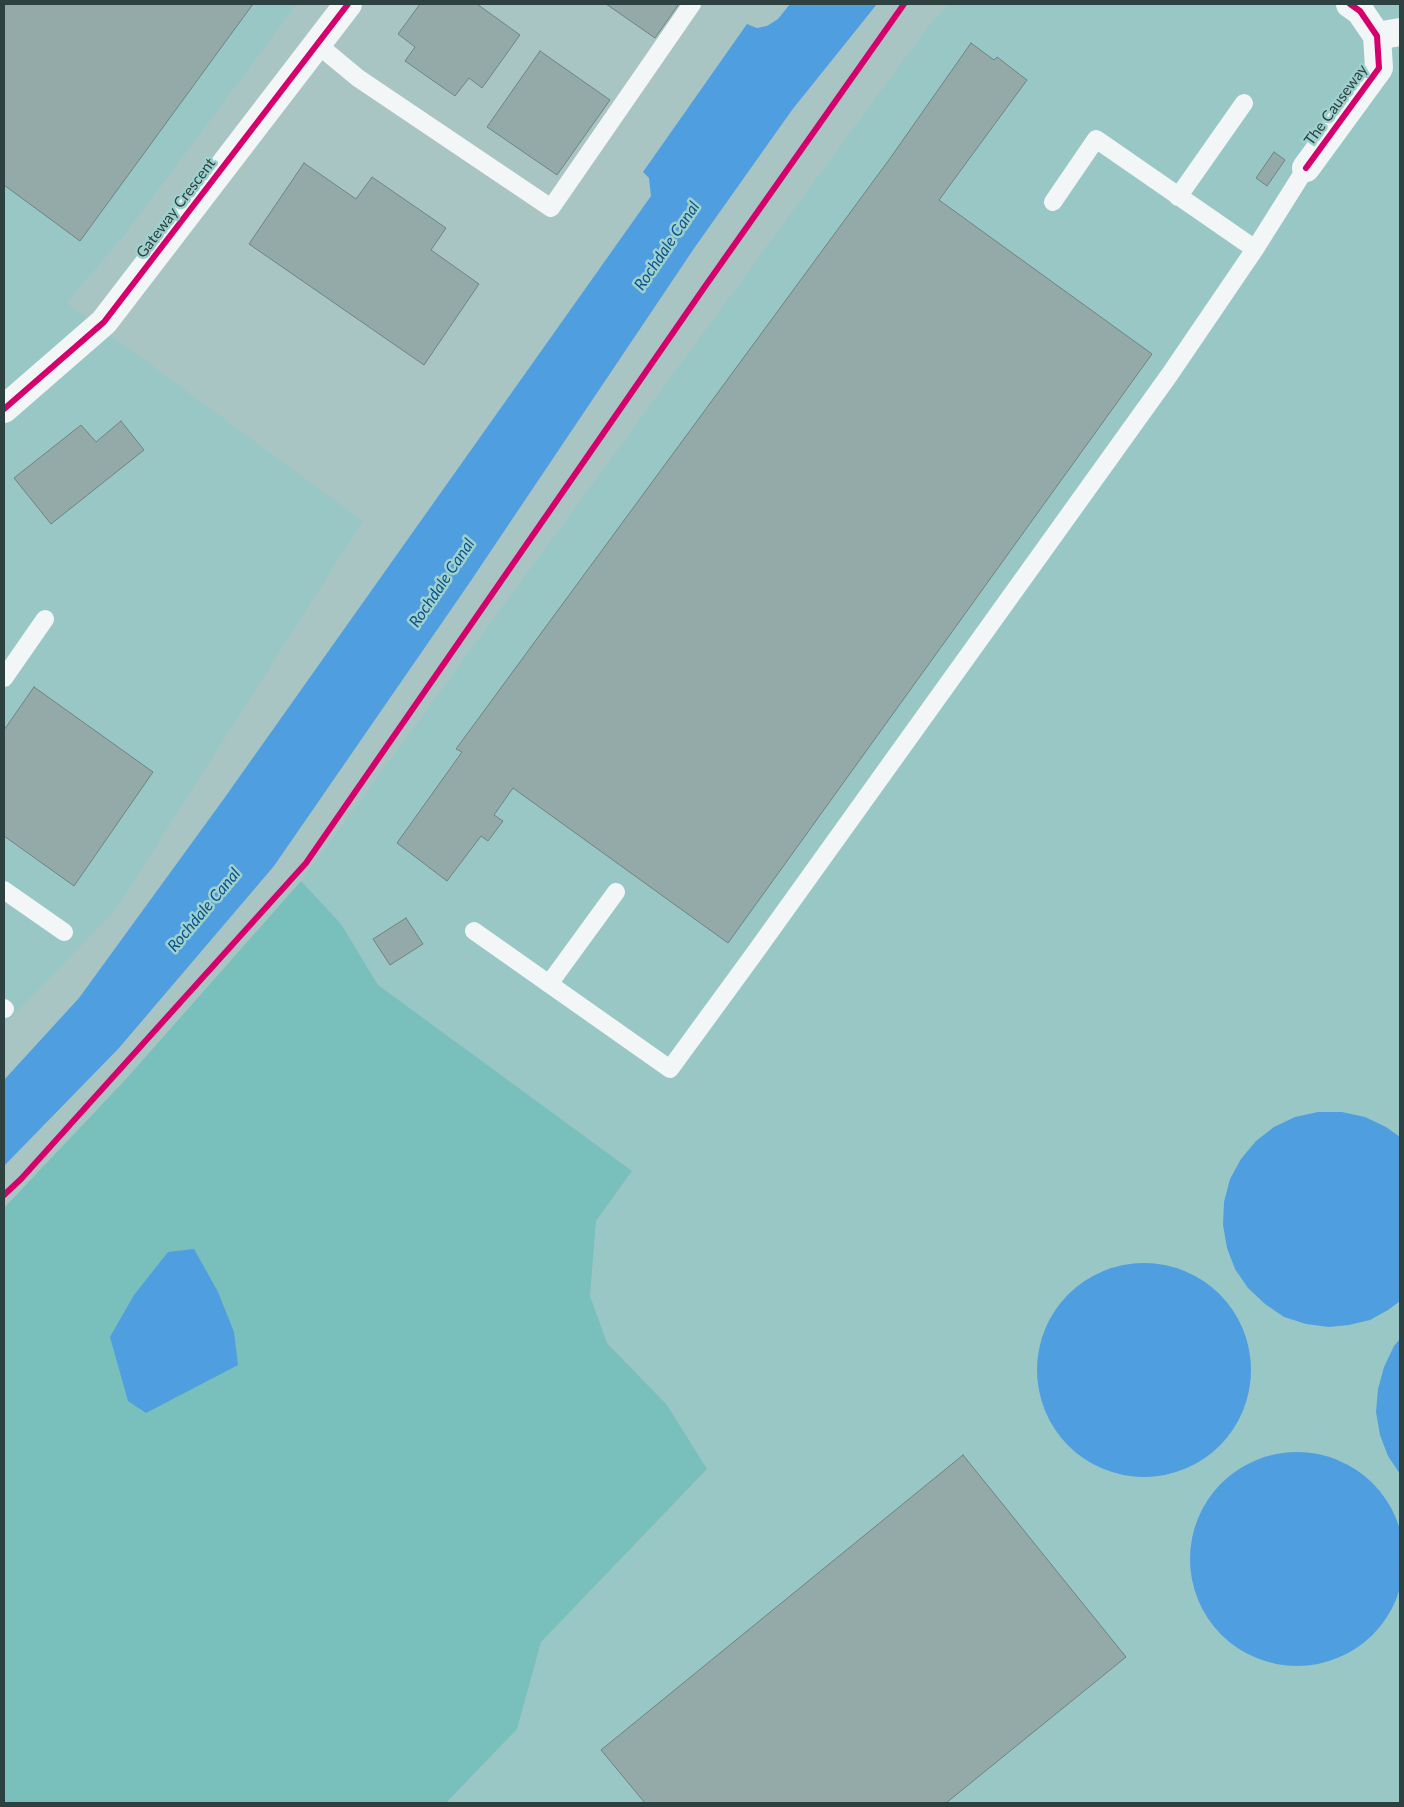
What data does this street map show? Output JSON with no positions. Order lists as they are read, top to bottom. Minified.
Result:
{"streets":{"street":["The Causeway","Gateway Crescent"]},"water":["Rochdale Canal"]}
